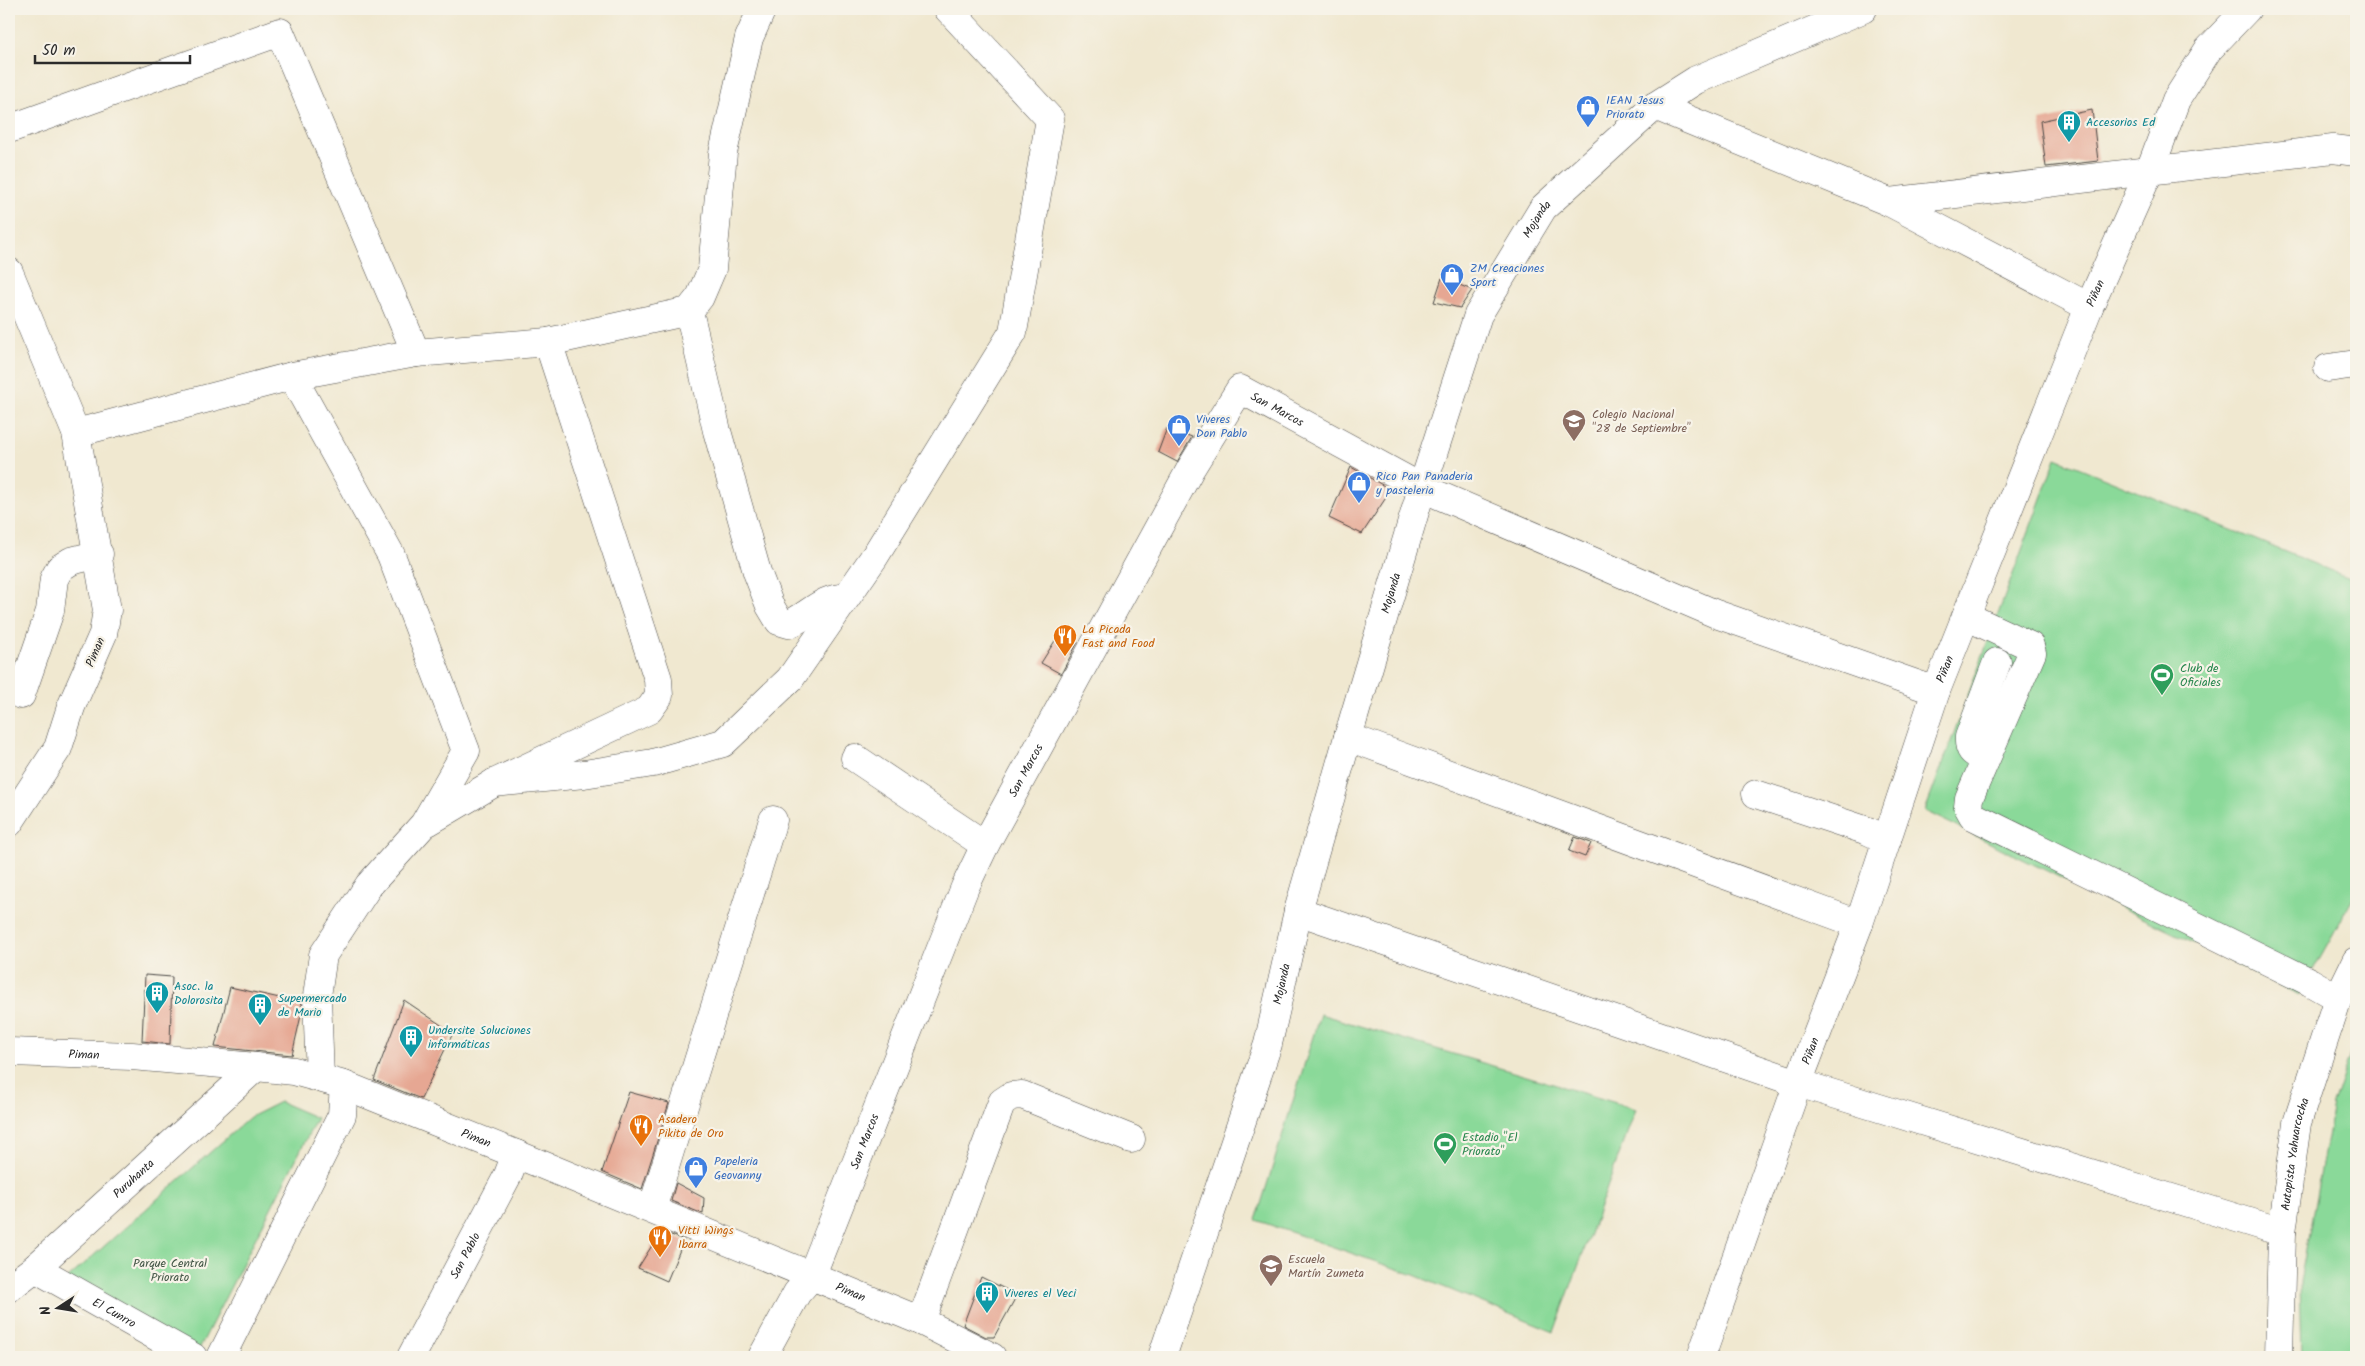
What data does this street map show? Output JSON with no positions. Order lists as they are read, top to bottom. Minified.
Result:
{"streets":{"street":["Mojanda","Piñan","San Marcos","Piman","Autopista Yahuarcocha","Puruhanta","San Pablo","El Cunrro"]},"crossings":[["Mojanda","San Marcos"],["San Marcos","Piman"],["Piman","Puruhanta"],["Piman","San Pablo"],["Puruhanta","El Cunrro"]],"parks":["Parque Central Priorato"],"places":{"shop":["IEAN Jesus Priorato","ZM Creaciones Sport","Viveres Don Pablo","Rico Pan Panaderia y pasteleria","Papeleria Geovanny"],"building":["Accesorios Ed","Asoc. la Dolorosita","Supermercado de Mario","Undersite Soluciones informáticas","Viveres el Veci"],"school or university":["Colegio Nacional \"28 de Septiembre\"","Escuela Martín Zumeta"],"restaurant":["La Picada Fast and Food","Asadero Pikito de Oro","Vitti Wings Ibarra"],"sports":["Club de Oficiales","Estadio \"El Priorato\""]},"scale_bar":"50 m","north":"left"}
